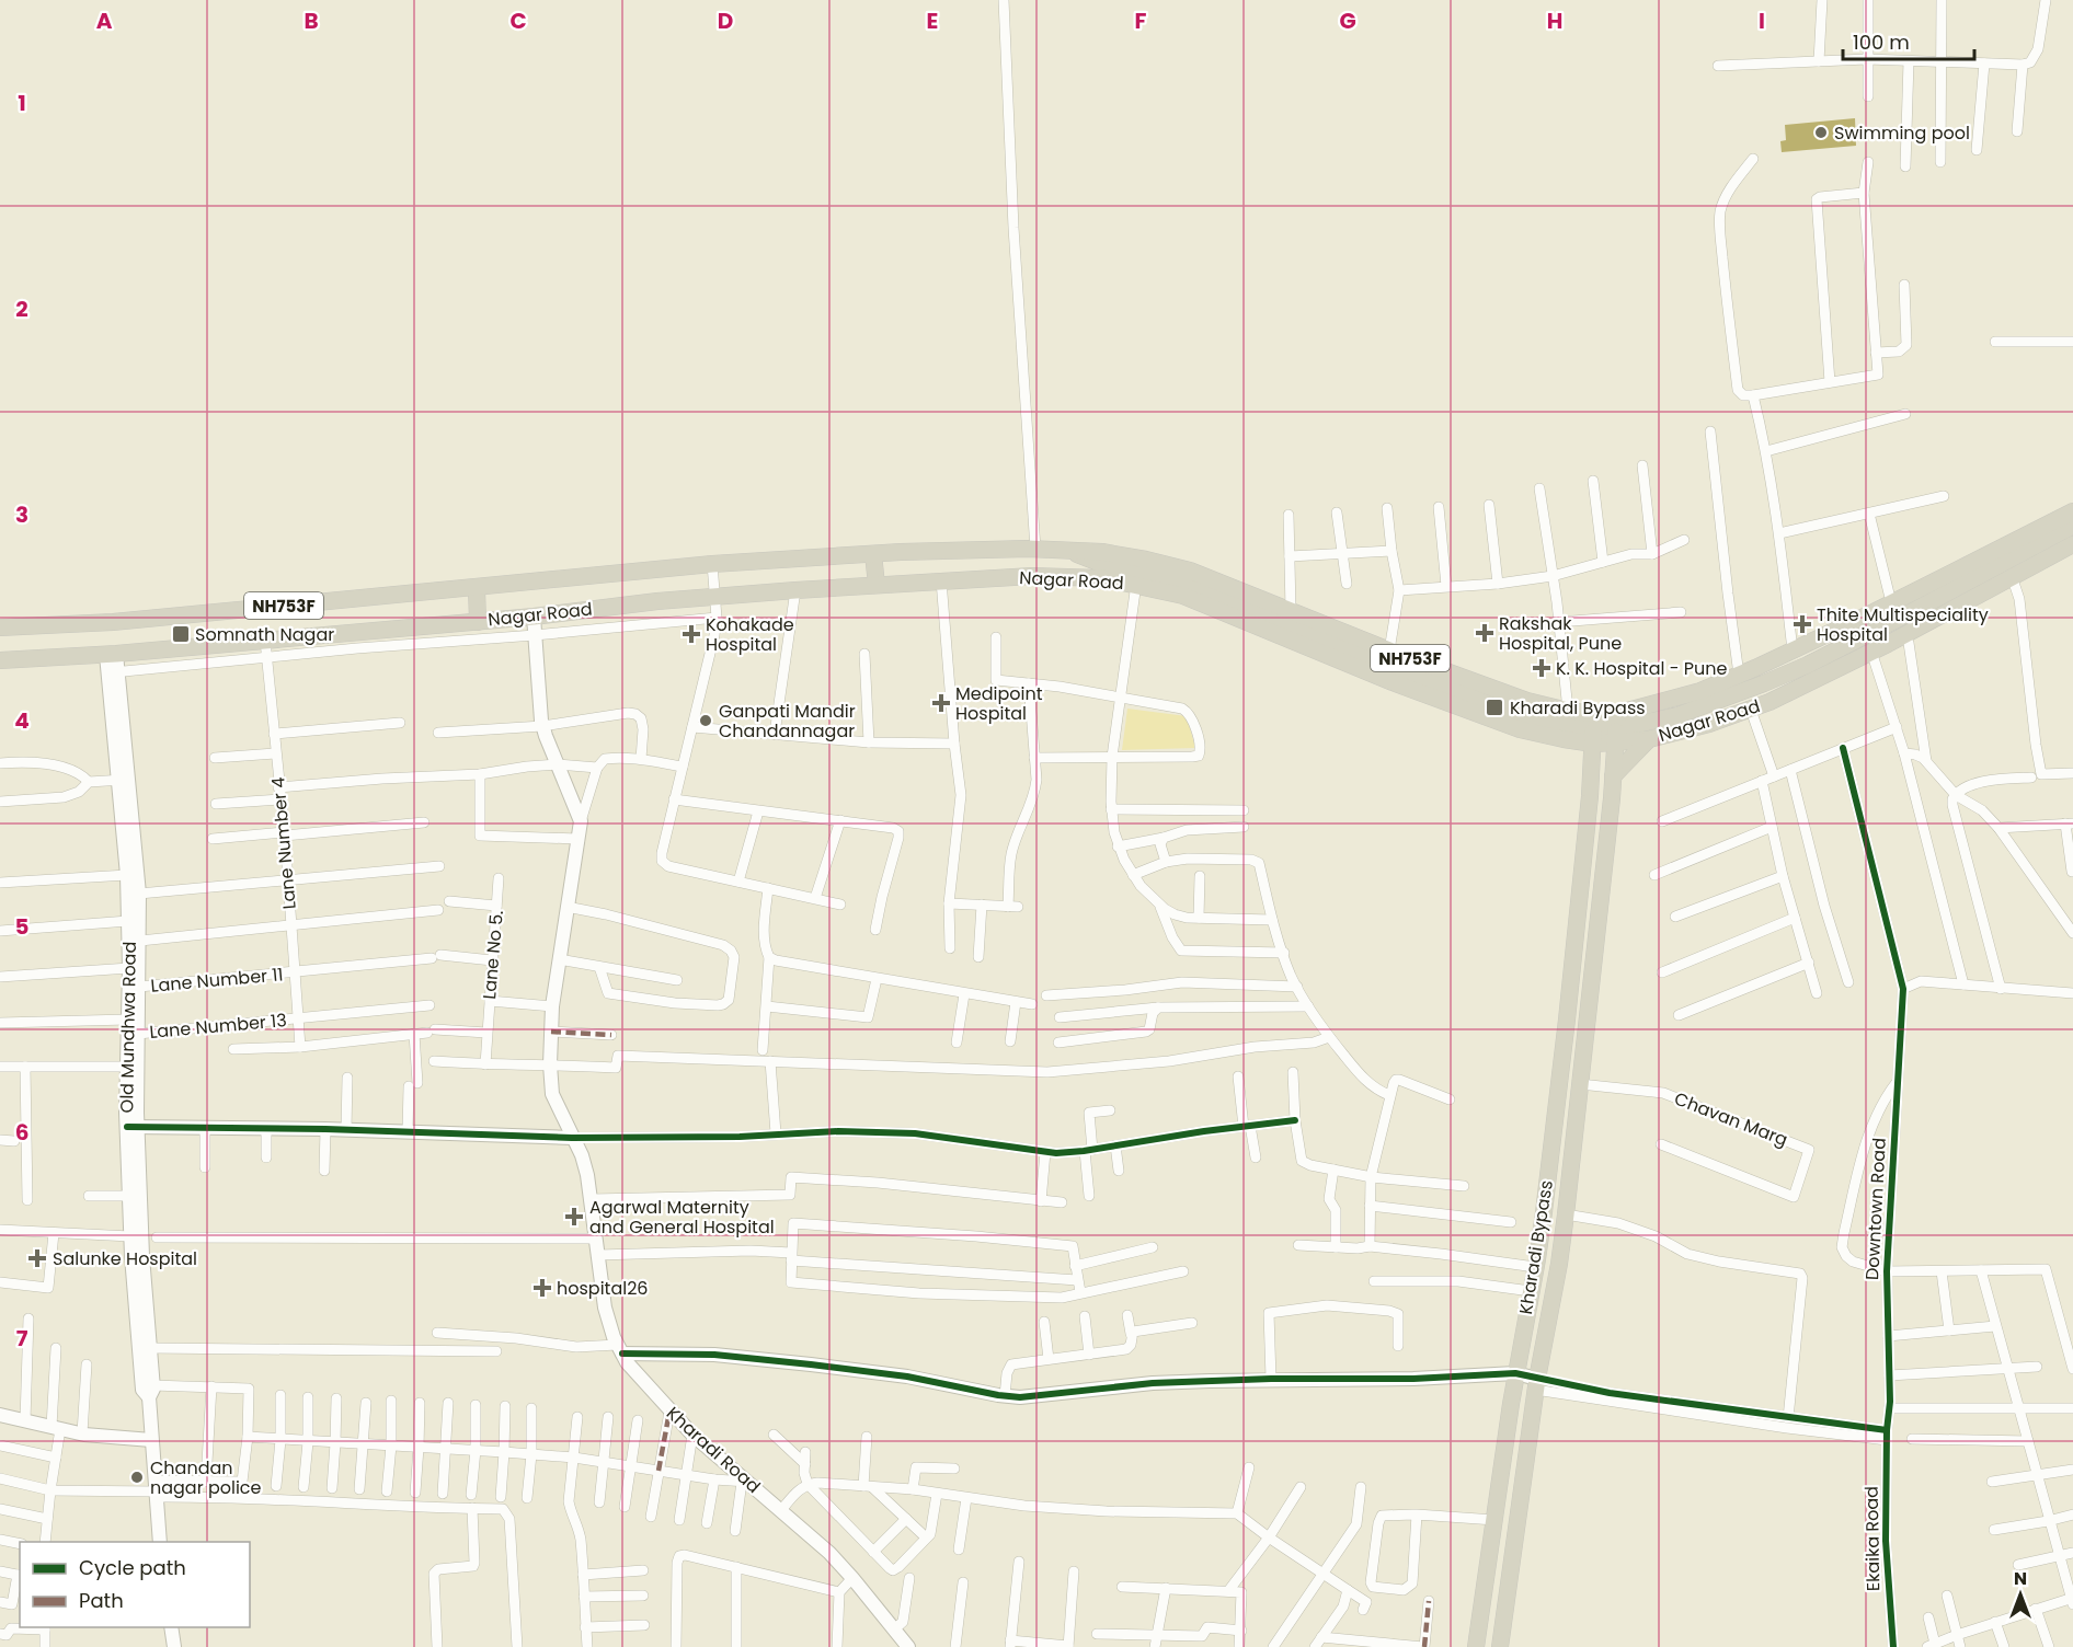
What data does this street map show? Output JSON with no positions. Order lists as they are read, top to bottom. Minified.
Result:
{"streets":{"highway":["Nagar Road","NH753F","Kharadi Bypass"],"street":["Lane Number 4","Lane No 5.","Lane Number 11","Lane Number 13","Old Mundhwa Road","Chavan Marg","Downtown Road","Kharadi Road","Ekaika Road"]},"crossings":[["Nagar Road","Lane Number 4"],["Nagar Road","Old Mundhwa Road"],["Nagar Road","Kharadi Bypass"],["Lane Number 4","Lane Number 11"],["Lane Number 4","Lane Number 13"],["Lane No 5.","Lane Number 11"],["Lane Number 11","Old Mundhwa Road"],["Lane Number 13","Old Mundhwa Road"],["Chavan Marg","Kharadi Bypass"],["Downtown Road","Ekaika Road"]],"places":{"other":["Swimming pool","Ganpati Mandir Chandannagar","Chandan nagar police"],"health":["Thite Multispeciality Hospital","Rakshak Hospital, Pune","Kohakade Hospital","K. K. Hospital - Pune","Medipoint Hospital","Agarwal Maternity and General Hospital","Salunke Hospital","hospital26"],"transit":["Somnath Nagar","Kharadi Bypass"]},"legend":["Cycle path","Path"],"scale_bar":"100 m","north":"top","grid":{"columns":["A","B","C","D","E","F","G","H","I"],"rows":["1","2","3","4","5","6","7"]}}
